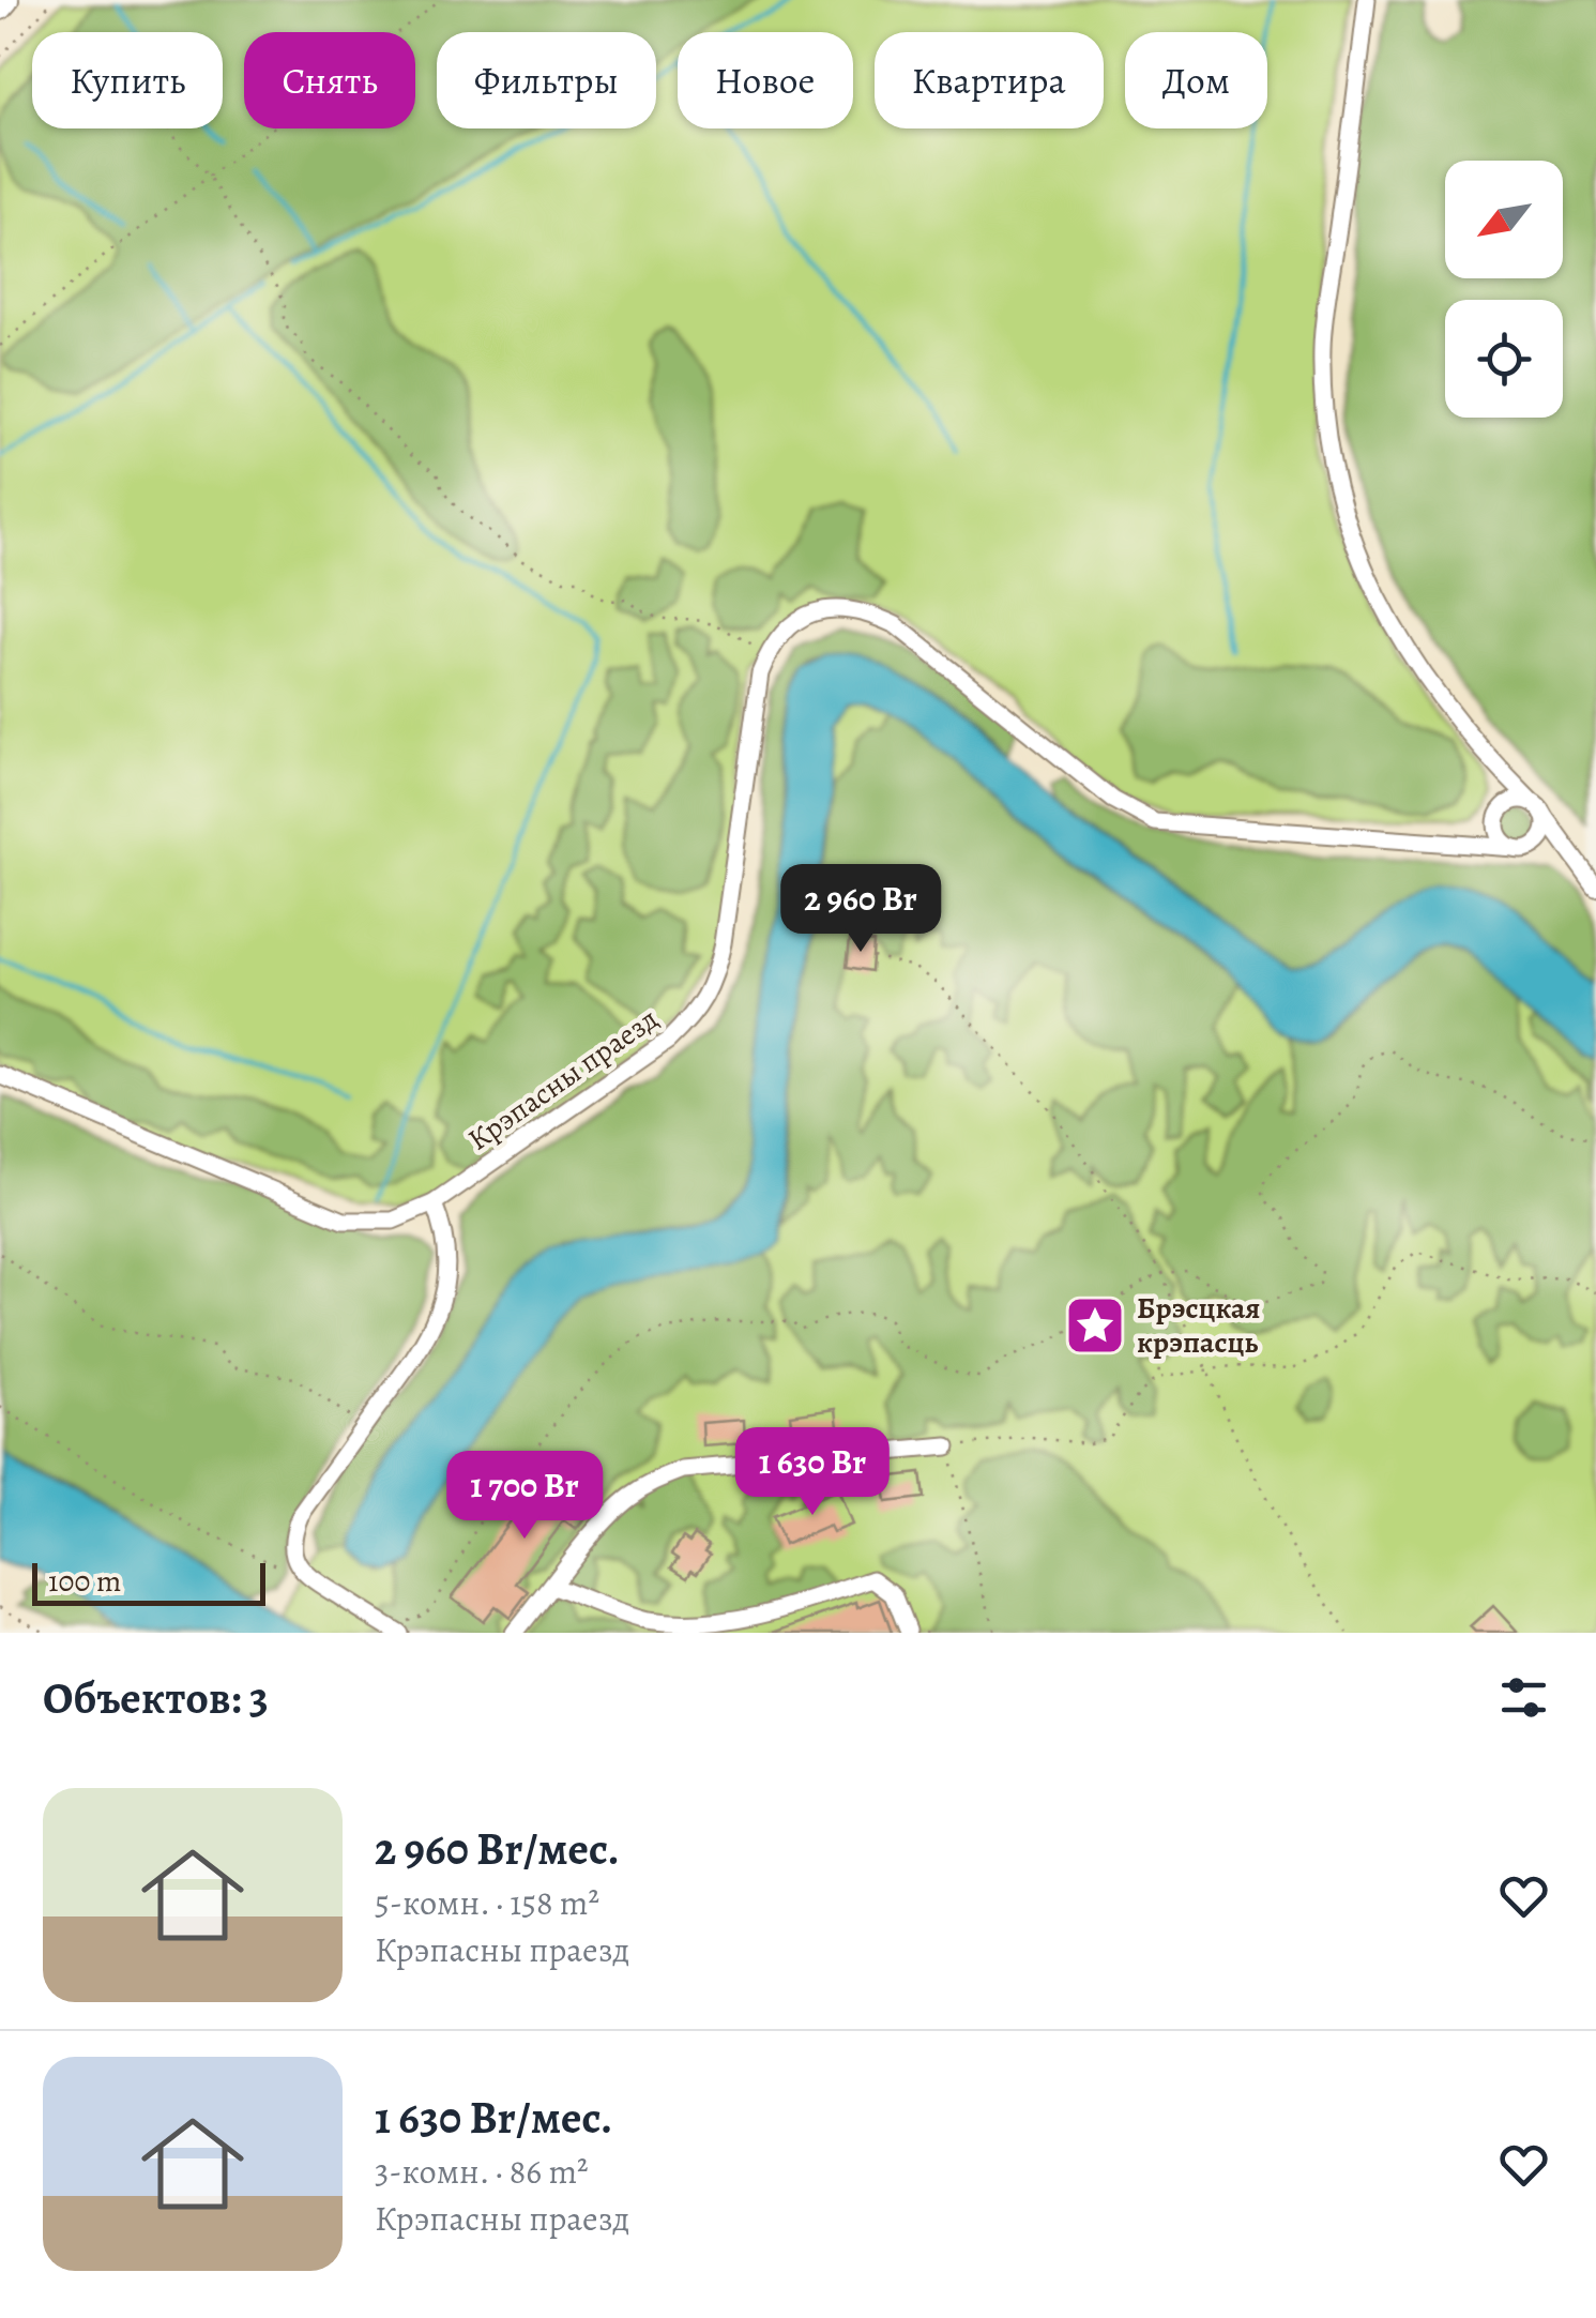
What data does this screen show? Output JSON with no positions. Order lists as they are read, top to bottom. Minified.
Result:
{"streets":{"street":["Крэпасны праезд"]},"places":{"place":["Брэсцкая крэпасць"]},"scale_bar":"100 m","north":"bottom left","page":{"chip":["Купить","Снять","Фильтры","Новое","Квартира","Дом"],"price":["2 960 Br","1 630 Br","1 700 Br"],"scale":"100 m","heading":"Объектов: 3","list":[{"name":"2 960 Br/мес.","note":"5-комн. · 158 m² · Крэпасны праезд"},{"name":"1 630 Br/мес.","note":"3-комн. · 86 m² · Крэпасны праезд"}]}}
